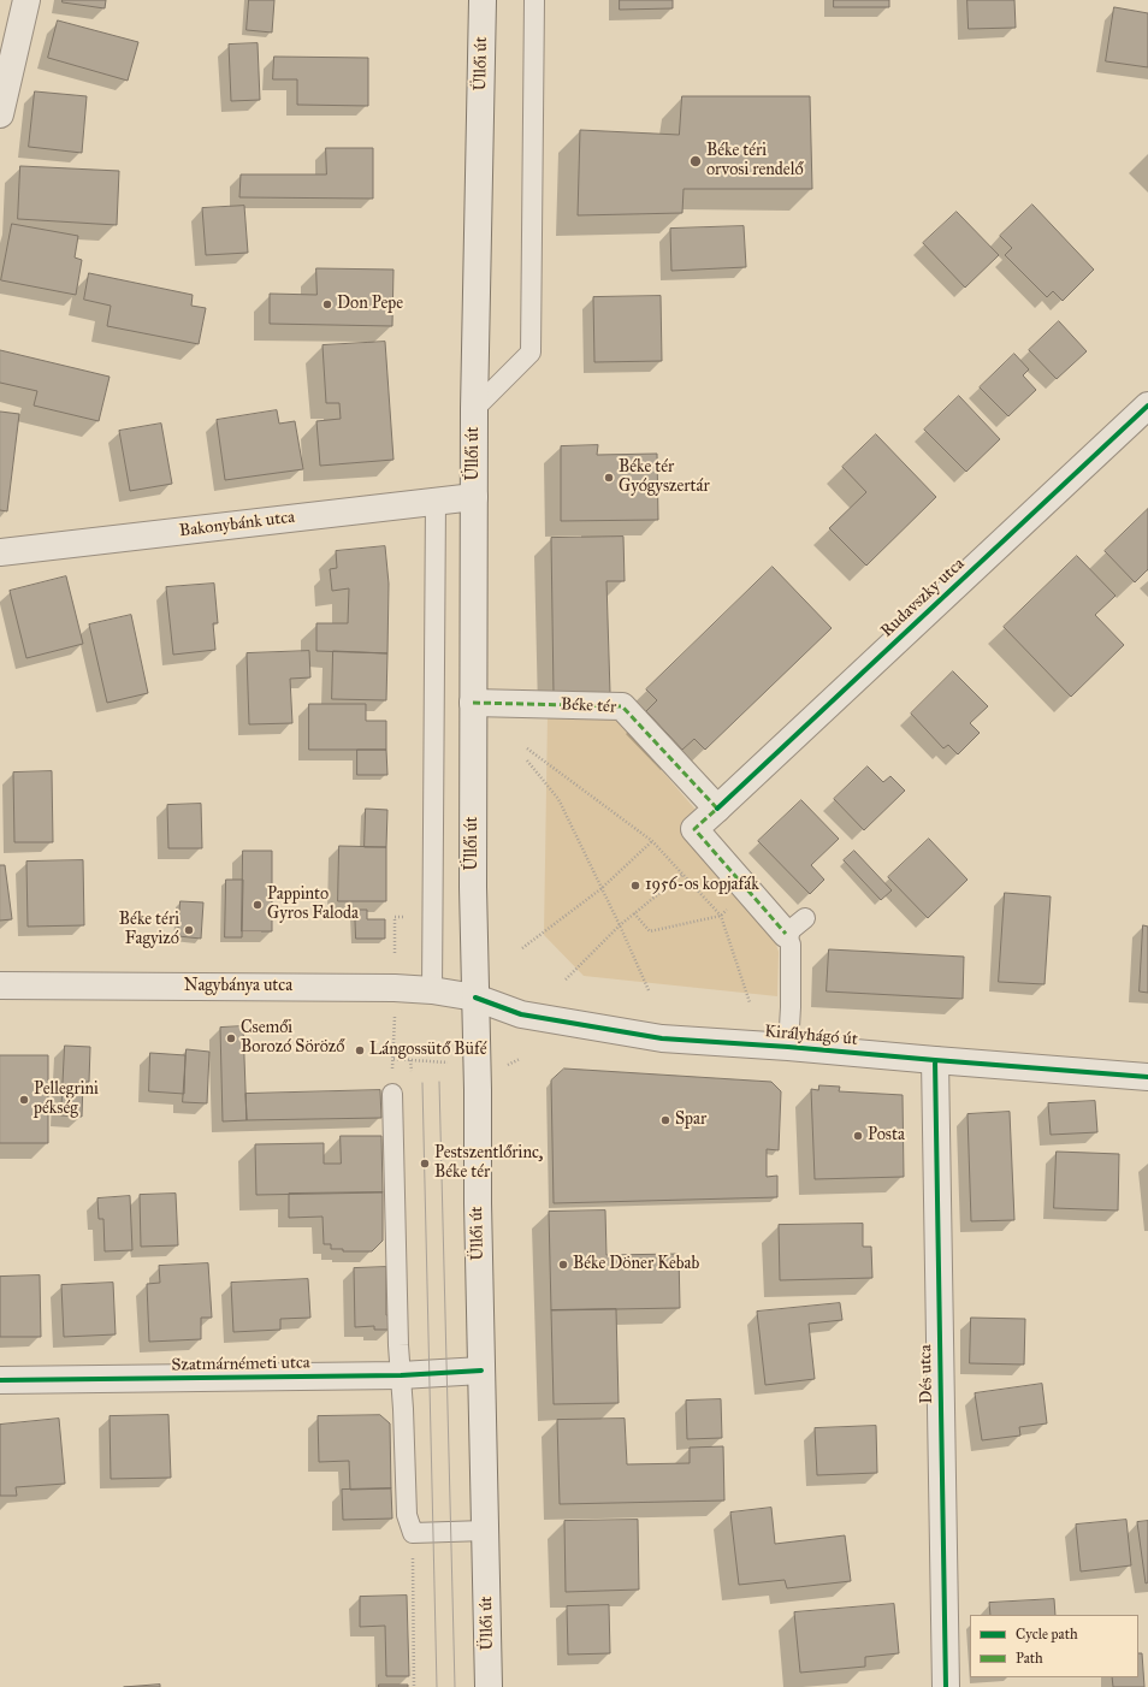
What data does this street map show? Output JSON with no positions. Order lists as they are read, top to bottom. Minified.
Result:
{"streets":{"street":["Üllői út","Bakonybánk utca","Rudavszky utca","Béke tér","Nagybánya utca","Királyhágó út","Szatmárnémeti utca","Dés utca"]},"crossings":[["Üllői út","Bakonybánk utca"],["Üllői út","Béke tér"],["Üllői út","Nagybánya utca"],["Üllői út","Királyhágó út"],["Üllői út","Szatmárnémeti utca"],["Rudavszky utca","Béke tér"],["Nagybánya utca","Királyhágó út"],["Királyhágó út","Dés utca"]],"places":["Béke téri orvosi rendelő","Don Pepe","Béke tér Gyógyszertár","1956-os kopjafák","Pappinto Gyros Faloda","Béke téri Fagyizó","Csemői Borozó Söröző","Lángossütő Büfé","Pellegrini pékség","Spar","Posta","Pestszentlőrinc, Béke tér","Béke Döner Kebab"],"legend":["Cycle path","Path"]}
